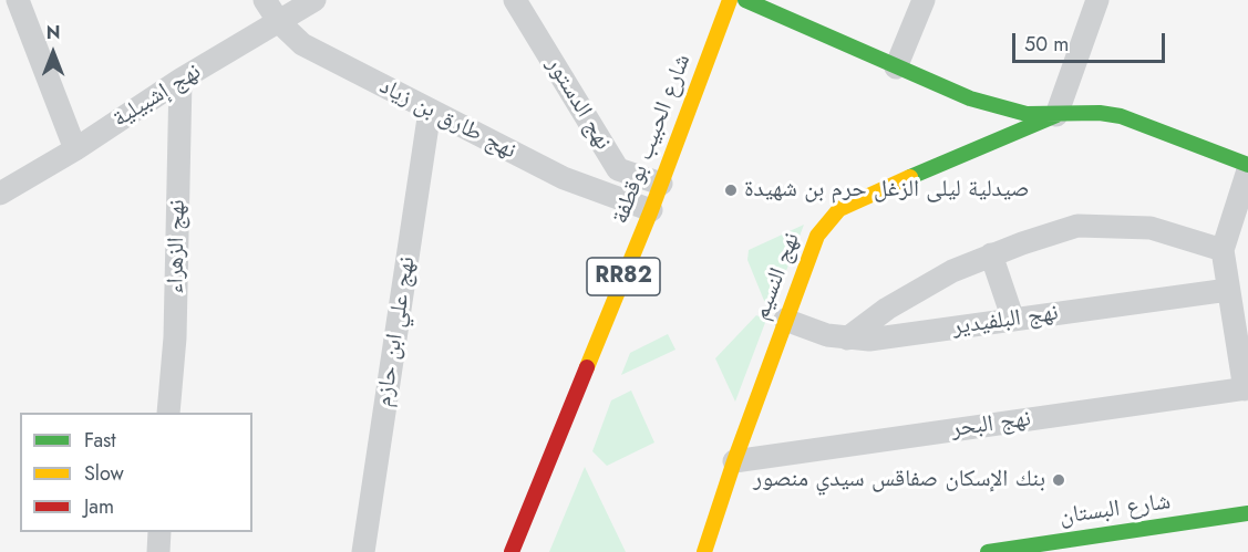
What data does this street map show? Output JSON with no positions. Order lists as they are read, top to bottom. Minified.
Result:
{"streets":{"street":["نهج إشبيلية","نهج الدستور","نهج طارق بن زياد","شارع الحبيب بوقطفة","نهج الزهراء","RR82","نهج النسيم","نهج البلفيدير","نهج علي ابن حازم","نهج البحر","شارع البستان"]},"crossings":[["نهج إشبيلية","نهج طارق بن زياد"],["نهج إشبيلية","نهج الزهراء"],["نهج الدستور","شارع الحبيب بوقطفة"],["نهج طارق بن زياد","شارع الحبيب بوقطفة"],["نهج طارق بن زياد","نهج علي ابن حازم"],["نهج النسيم","نهج البلفيدير"],["نهج النسيم","نهج البحر"]],"places":["صيدلية ليلى الزغل حرم بن شهيدة","بنك الإسكان صفاقس سيدي منصور"],"legend":["Fast","Slow","Jam"],"scale_bar":"50 m","north":"top"}
